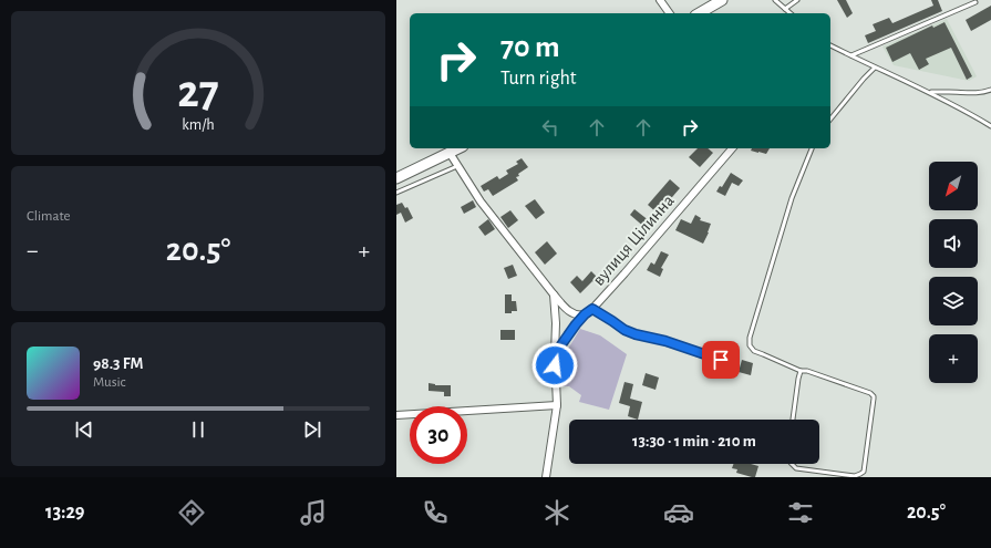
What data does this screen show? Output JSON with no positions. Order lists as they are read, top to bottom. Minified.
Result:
{"streets":{"street":["вулиця Цілинна"]},"north":"bottom left","page":{"turn":["70 m","Turn right"],"map_buttons":"+","tile":"Climate","heat":["−","20.5°","+"],"song":["98.3 FM","Music"],"limit":"30","trip":"13:30 · 1 min · 210 m","tabs":["13:29","20.5°"],"gauge":["27","km/h"]}}
